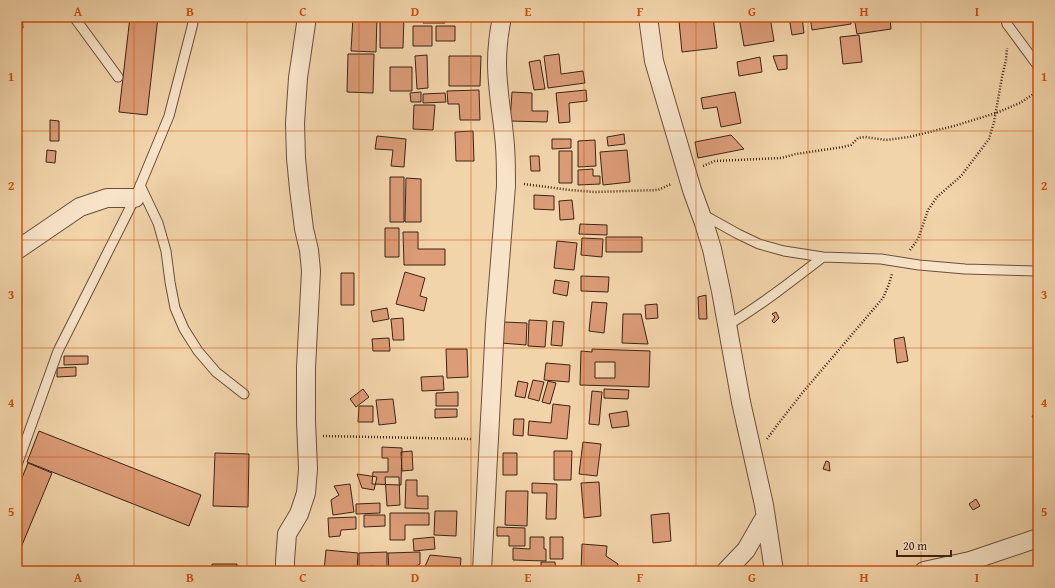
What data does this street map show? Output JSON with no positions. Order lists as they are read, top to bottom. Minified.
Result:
{"scale_bar":"20 m","grid":{"columns":["A","B","C","D","E","F","G","H","I"],"rows":["1","2","3","4","5"]}}
